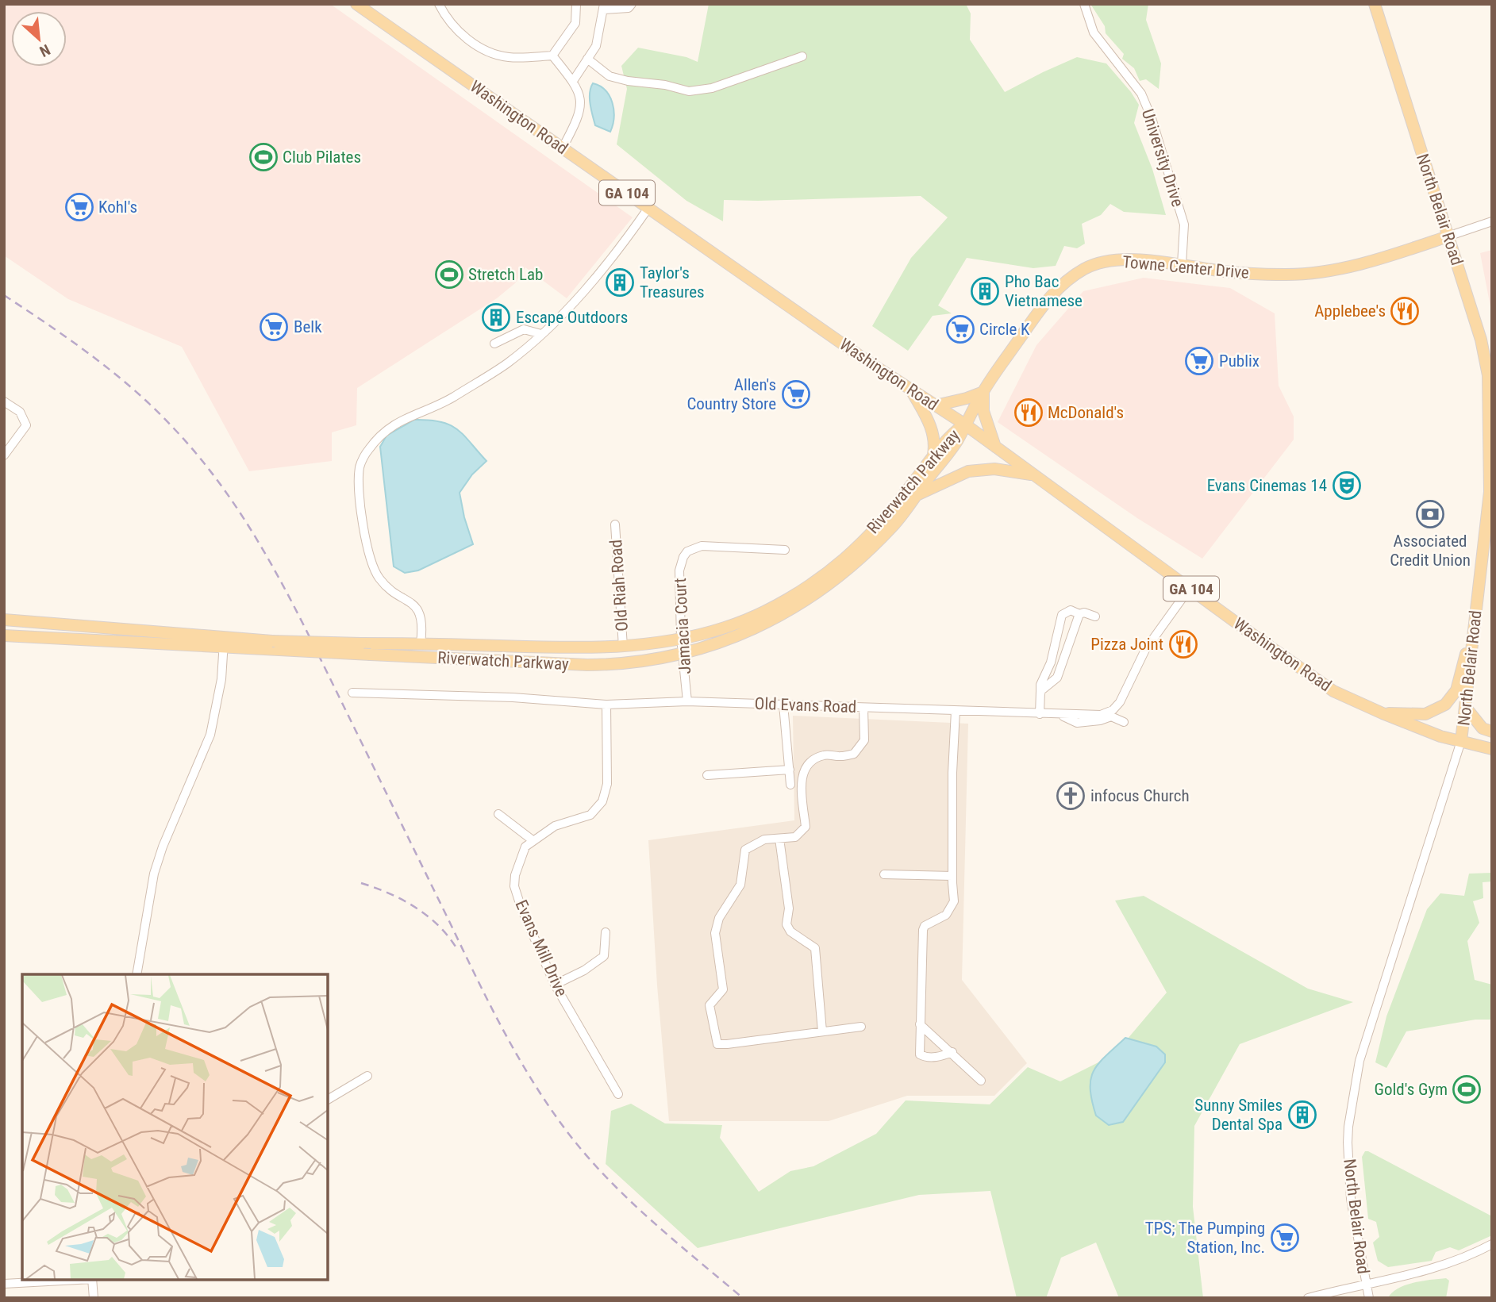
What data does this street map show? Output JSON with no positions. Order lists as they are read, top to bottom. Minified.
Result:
{"streets":{"main road":["Washington Road","GA 104","North Belair Road","Towne Center Drive","Riverwatch Parkway"],"street":["University Drive","Old Riah Road","Jamacia Court","Old Evans Road","Evans Mill Drive"]},"crossings":[["Washington Road","North Belair Road"],["Washington Road","Towne Center Drive"],["Washington Road","Riverwatch Parkway"],["Washington Road","Old Evans Road"],["University Drive","Towne Center Drive"],["North Belair Road","Towne Center Drive"],["Towne Center Drive","Riverwatch Parkway"],["Riverwatch Parkway","Old Riah Road"],["Riverwatch Parkway","Jamacia Court"],["Jamacia Court","Old Evans Road"],["Old Evans Road","Evans Mill Drive"]],"places":{"sports":["Club Pilates","Stretch Lab","Gold's Gym"],"supermarket":["Kohl's","Belk","Circle K","Publix","Allen's Country Store","TPS; The Pumping Station, Inc."],"building":["Taylor's Treasures","Pho Bac Vietnamese","Escape Outdoors","Sunny Smiles Dental Spa"],"restaurant":["Applebee's","McDonald's","Pizza Joint"],"theatre":["Evans Cinemas 14"],"bank":["Associated Credit Union"],"church":["infocus Church"]},"north":"bottom right"}
